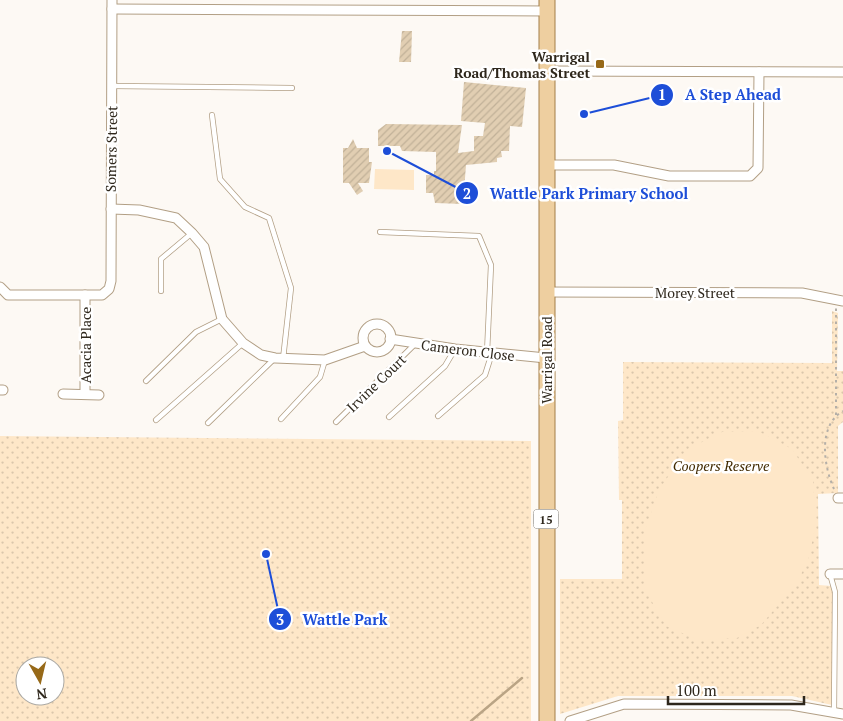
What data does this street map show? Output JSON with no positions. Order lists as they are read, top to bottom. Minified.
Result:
{"streets":{"main road":["Warrigal Road","15"],"street":["Somers Street","Morey Street","Acacia Place","Cameron Close"],"lane":["Irvine Court"]},"crossings":[["Somers Street","Acacia Place"],["Morey Street","Warrigal Road"],["Cameron Close","Warrigal Road"],["Cameron Close","Irvine Court"]],"parks":["Coopers Reserve"],"places":{"transit":["Warrigal Road/Thomas Street"],"other":["A Step Ahead","Wattle Park Primary School","Wattle Park"]},"scale_bar":"100 m","north":"bottom"}
